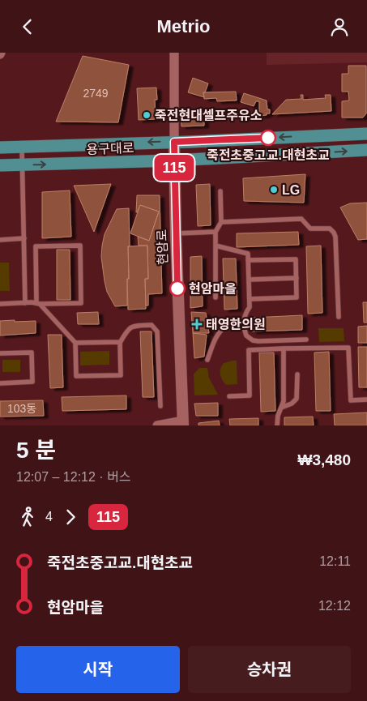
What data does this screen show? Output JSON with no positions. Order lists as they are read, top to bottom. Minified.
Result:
{"streets":{"main road":["용구대로"],"street":["현암로"]},"crossings":[["용구대로","현암로"]],"places":{"other":["죽전현대셀프주유소","죽전초중고교.대현초교","LG","현암마을"],"health":["태영한의원"]},"lines":["bus line 115"],"house_numbers":["2749","103동"],"page":{"header":"Metrio","on_map":"115","heading":["5 분","12:07 – 12:12 · 버스","₩3,480"],"legs":["4","115"],"list":[{"name":"죽전초중고교.대현초교","value":"12:11"},{"name":"현암마을","value":"12:12"}],"buttons":["시작","승차권"]}}
